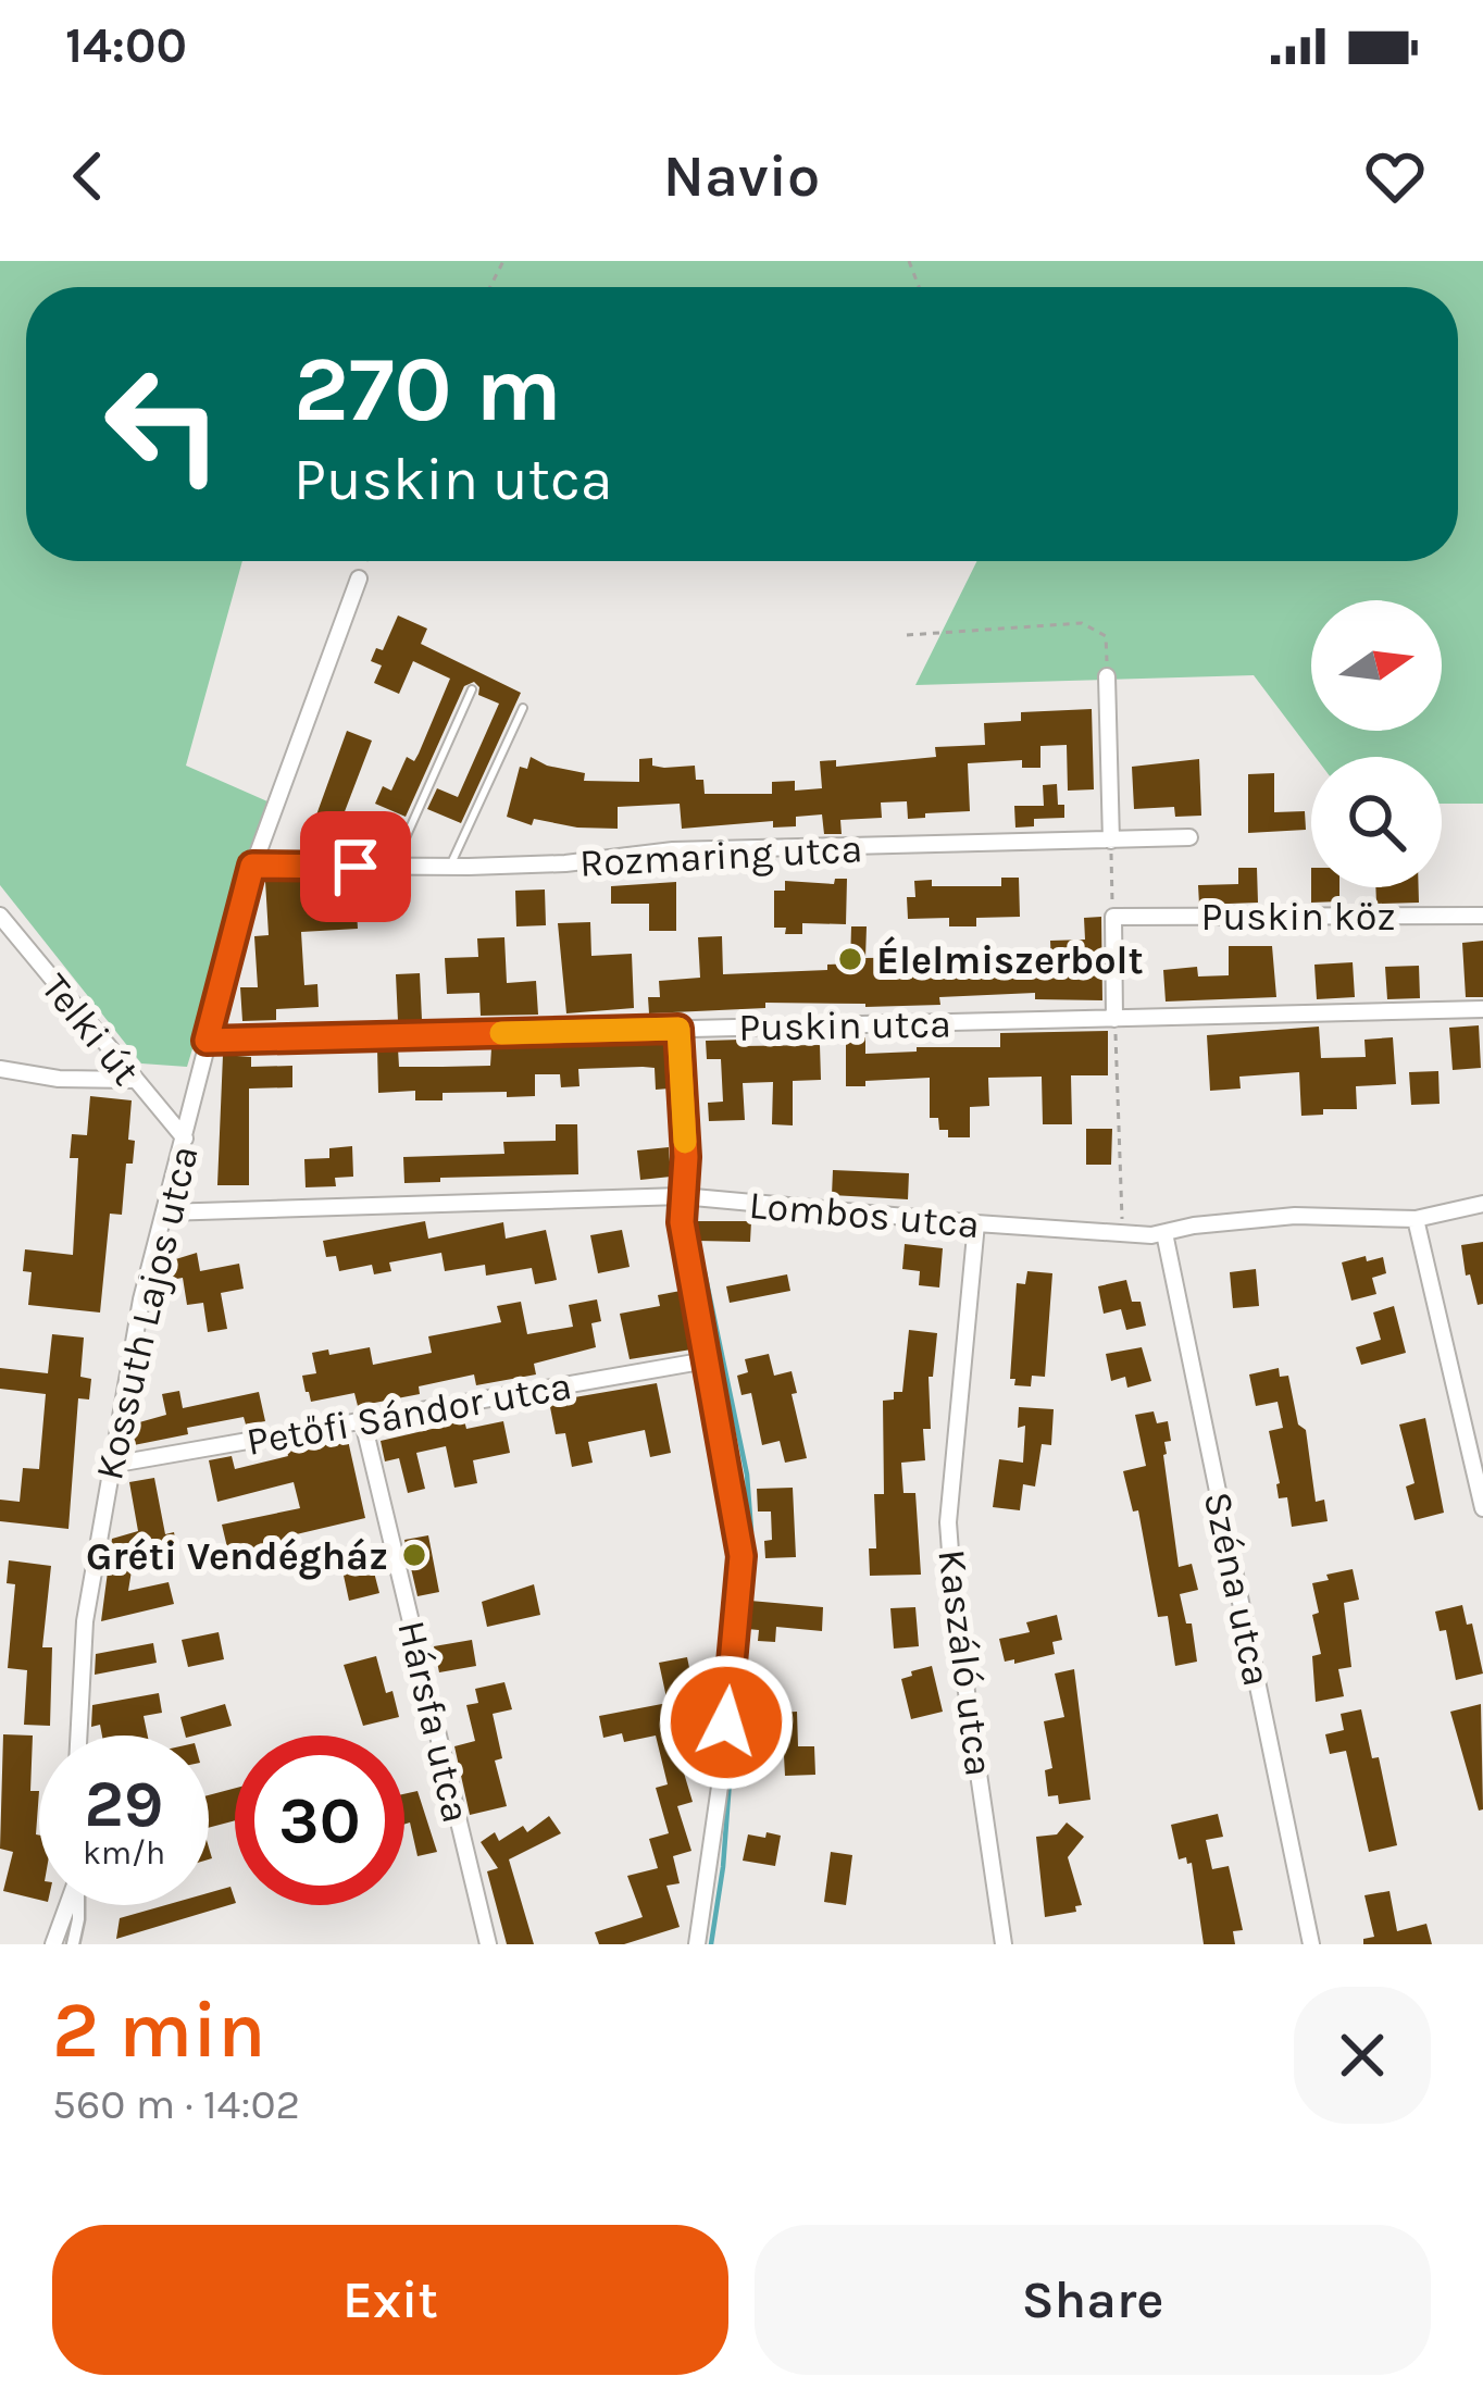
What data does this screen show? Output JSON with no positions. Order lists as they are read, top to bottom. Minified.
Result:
{"streets":{"street":["Rozmaring utca","Puskin köz","Puskin utca","Telki út","Lombos utca","Kossuth Lajos utca","Petőfi Sándor utca","Széna utca","Kaszáló utca","Hársfa utca"]},"crossings":[["Rozmaring utca","Kossuth Lajos utca"],["Puskin utca","Kossuth Lajos utca"],["Telki út","Kossuth Lajos utca"],["Lombos utca","Kossuth Lajos utca"],["Lombos utca","Széna utca"],["Lombos utca","Kaszáló utca"],["Kossuth Lajos utca","Petőfi Sándor utca"],["Petőfi Sándor utca","Hársfa utca"]],"places":["Élelmiszerbolt","Gréti Vendégház"],"north":"right","page":{"status":"14:00","header":"Navio","turn":["270 m","Puskin utca"],"speed":"29 km/h","limit":"30","heading":["2 min","560 m · 14:02"],"buttons":["Exit","Share"]}}
